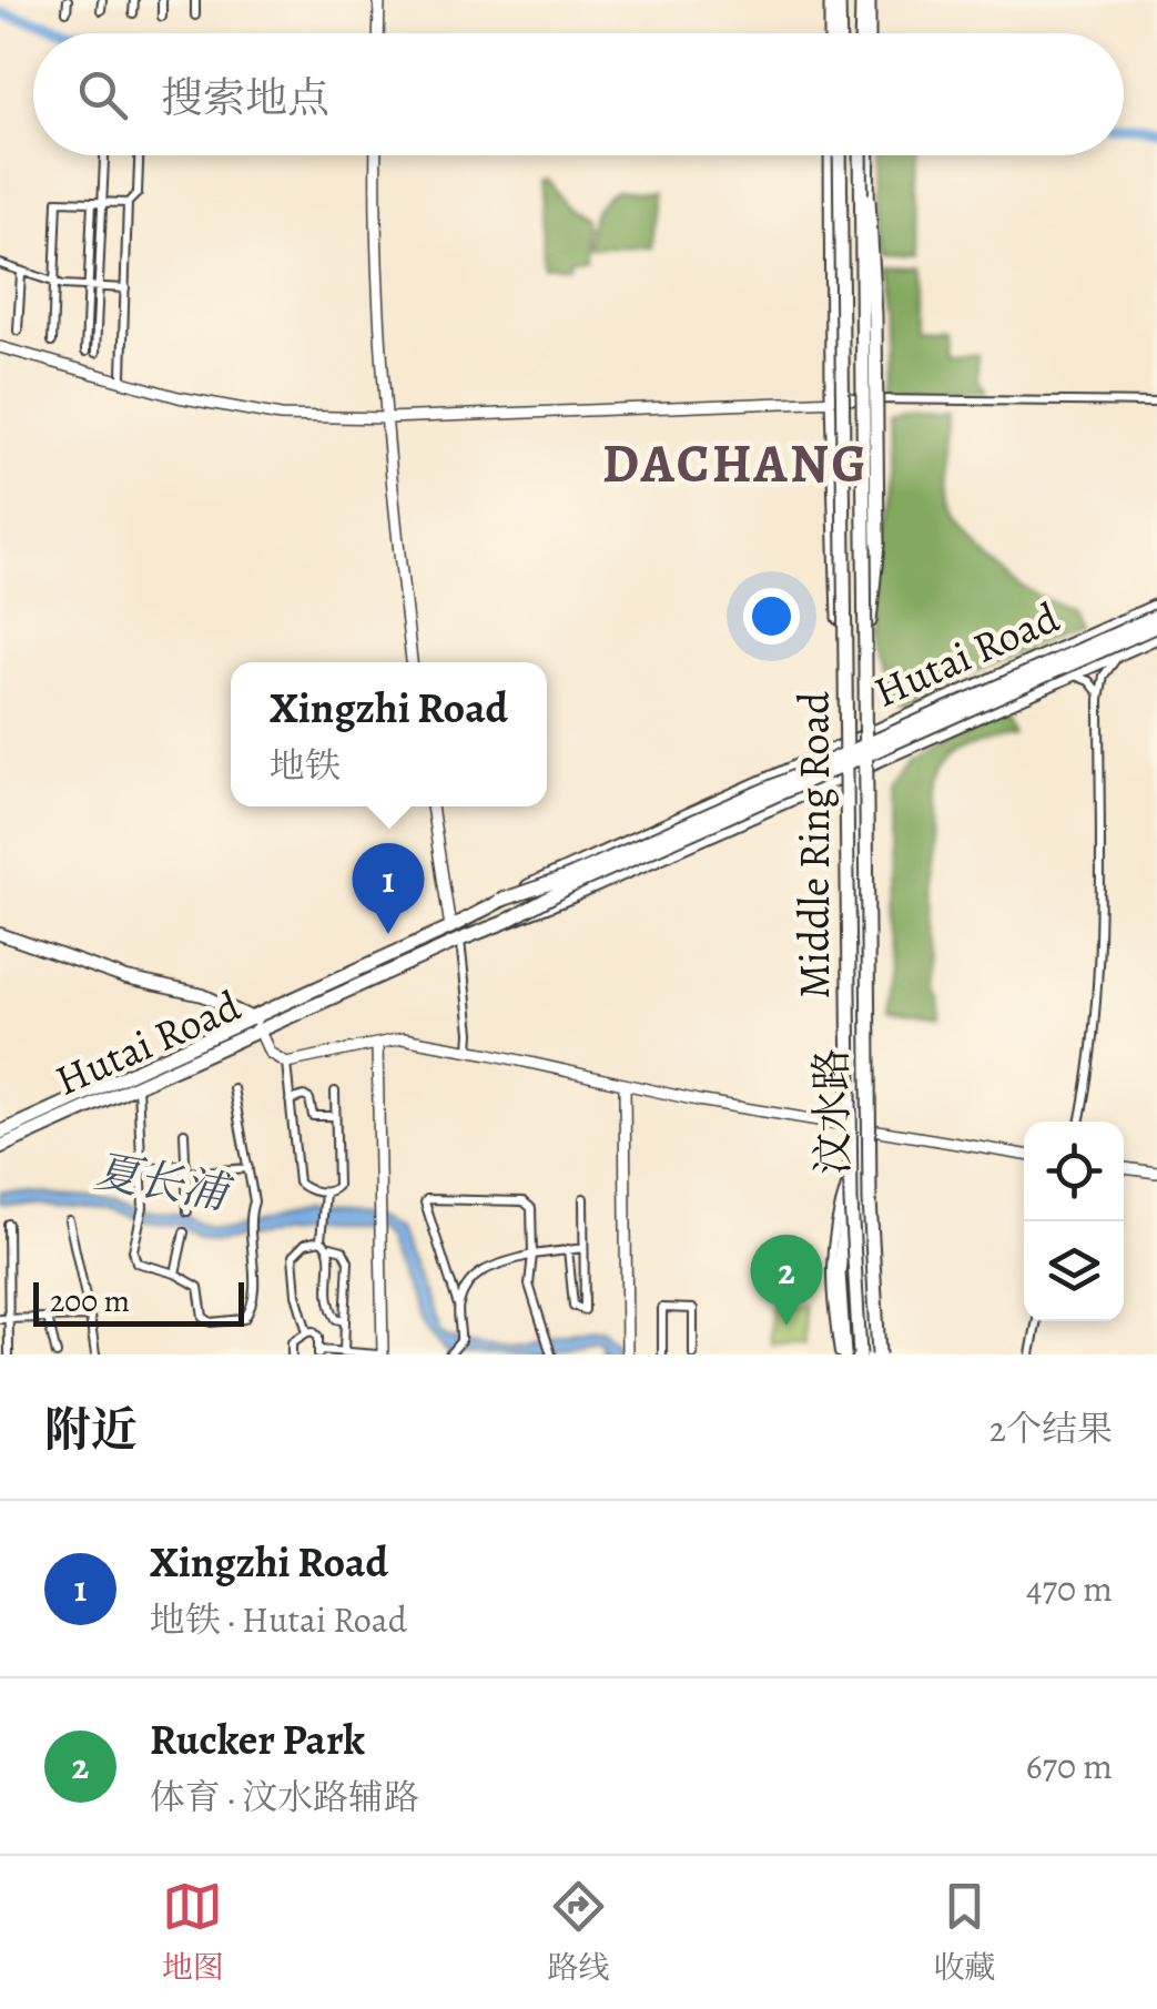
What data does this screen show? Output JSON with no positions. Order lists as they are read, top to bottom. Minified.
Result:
{"streets":{"main road":["Hutai Road","Middle Ring Road","汶水路"]},"crossings":[["Hutai Road","汶水路"],["Middle Ring Road","汶水路"]],"districts":["DACHANG"],"water":["夏长浦"],"scale_bar":"200 m","page":{"search":"搜索地点","popup":["Xingzhi Road","地铁"],"pins":["1","2"],"scale":"200 m","heading":["附近","2个结果"],"list":[{"mark":"1","name":"Xingzhi Road","note":"地铁 · Hutai Road","value":"470 m"},{"mark":"2","name":"Rucker Park","note":"体育 · 汶水路辅路","value":"670 m"}],"nav":["地图","路线","收藏"]}}
